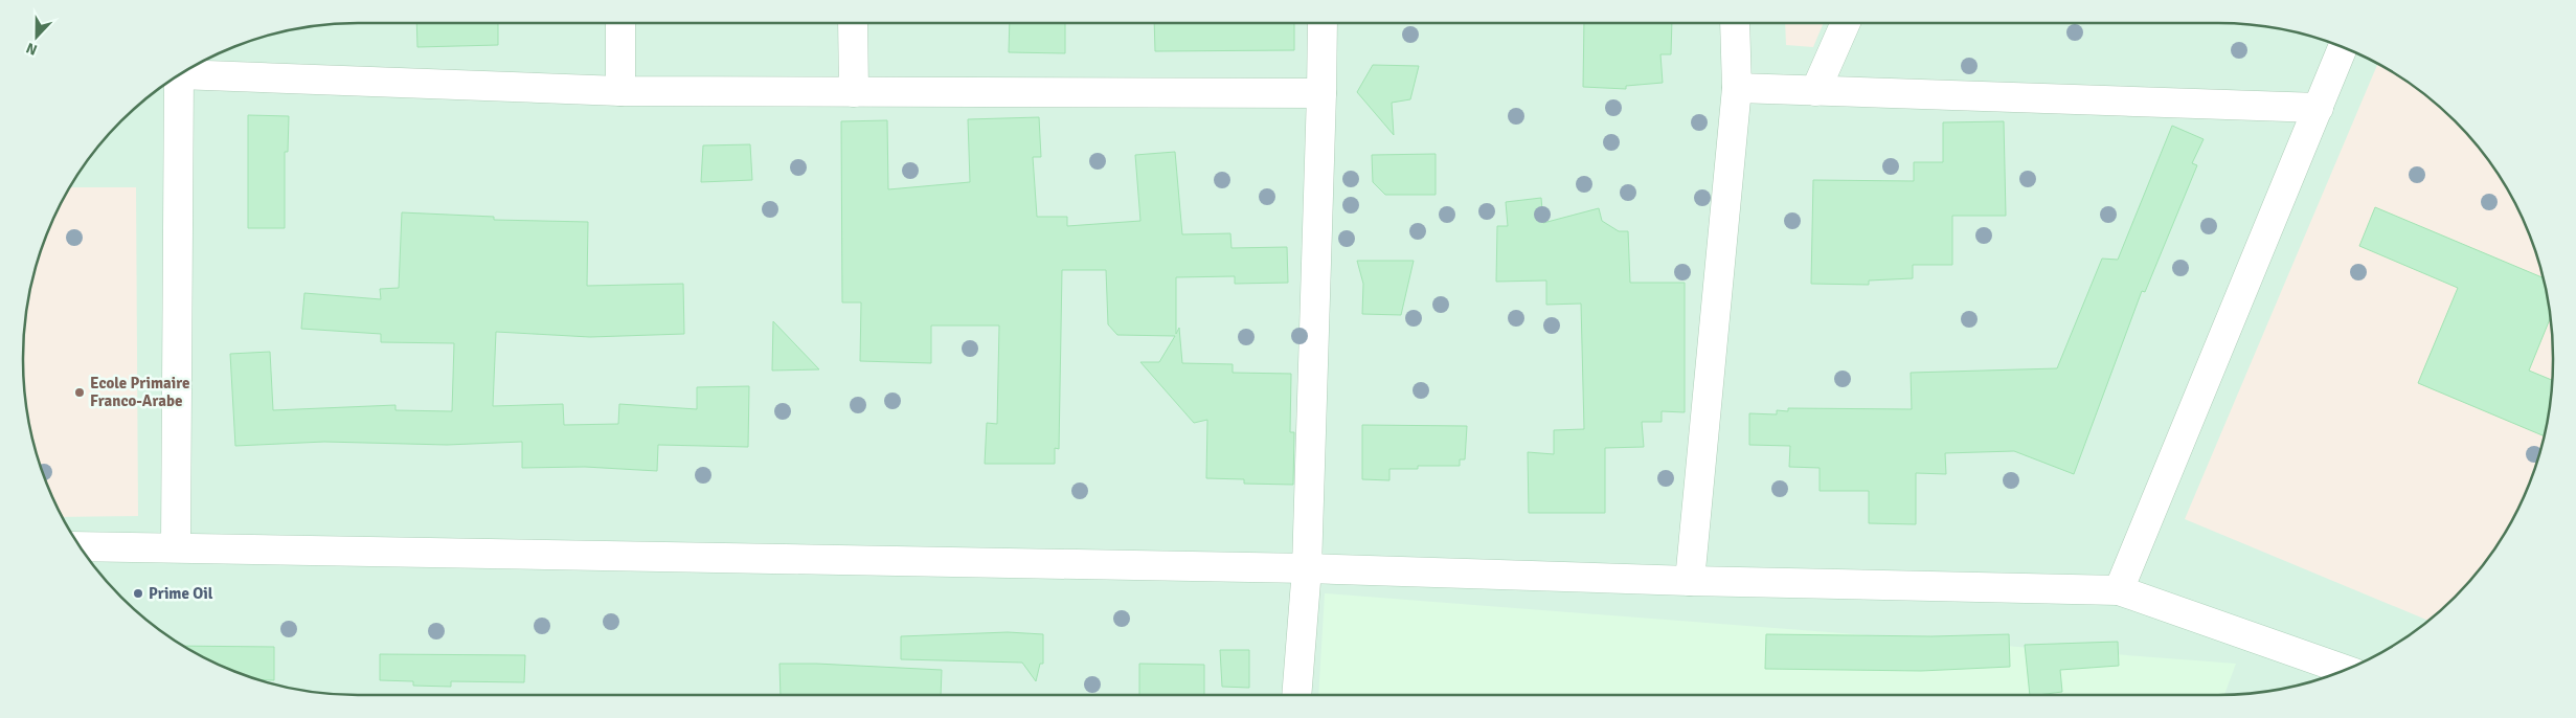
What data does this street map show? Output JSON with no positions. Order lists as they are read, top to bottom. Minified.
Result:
{"places":["Ecole Primaire Franco-Arabe","Prime Oil"],"north":"bottom"}
